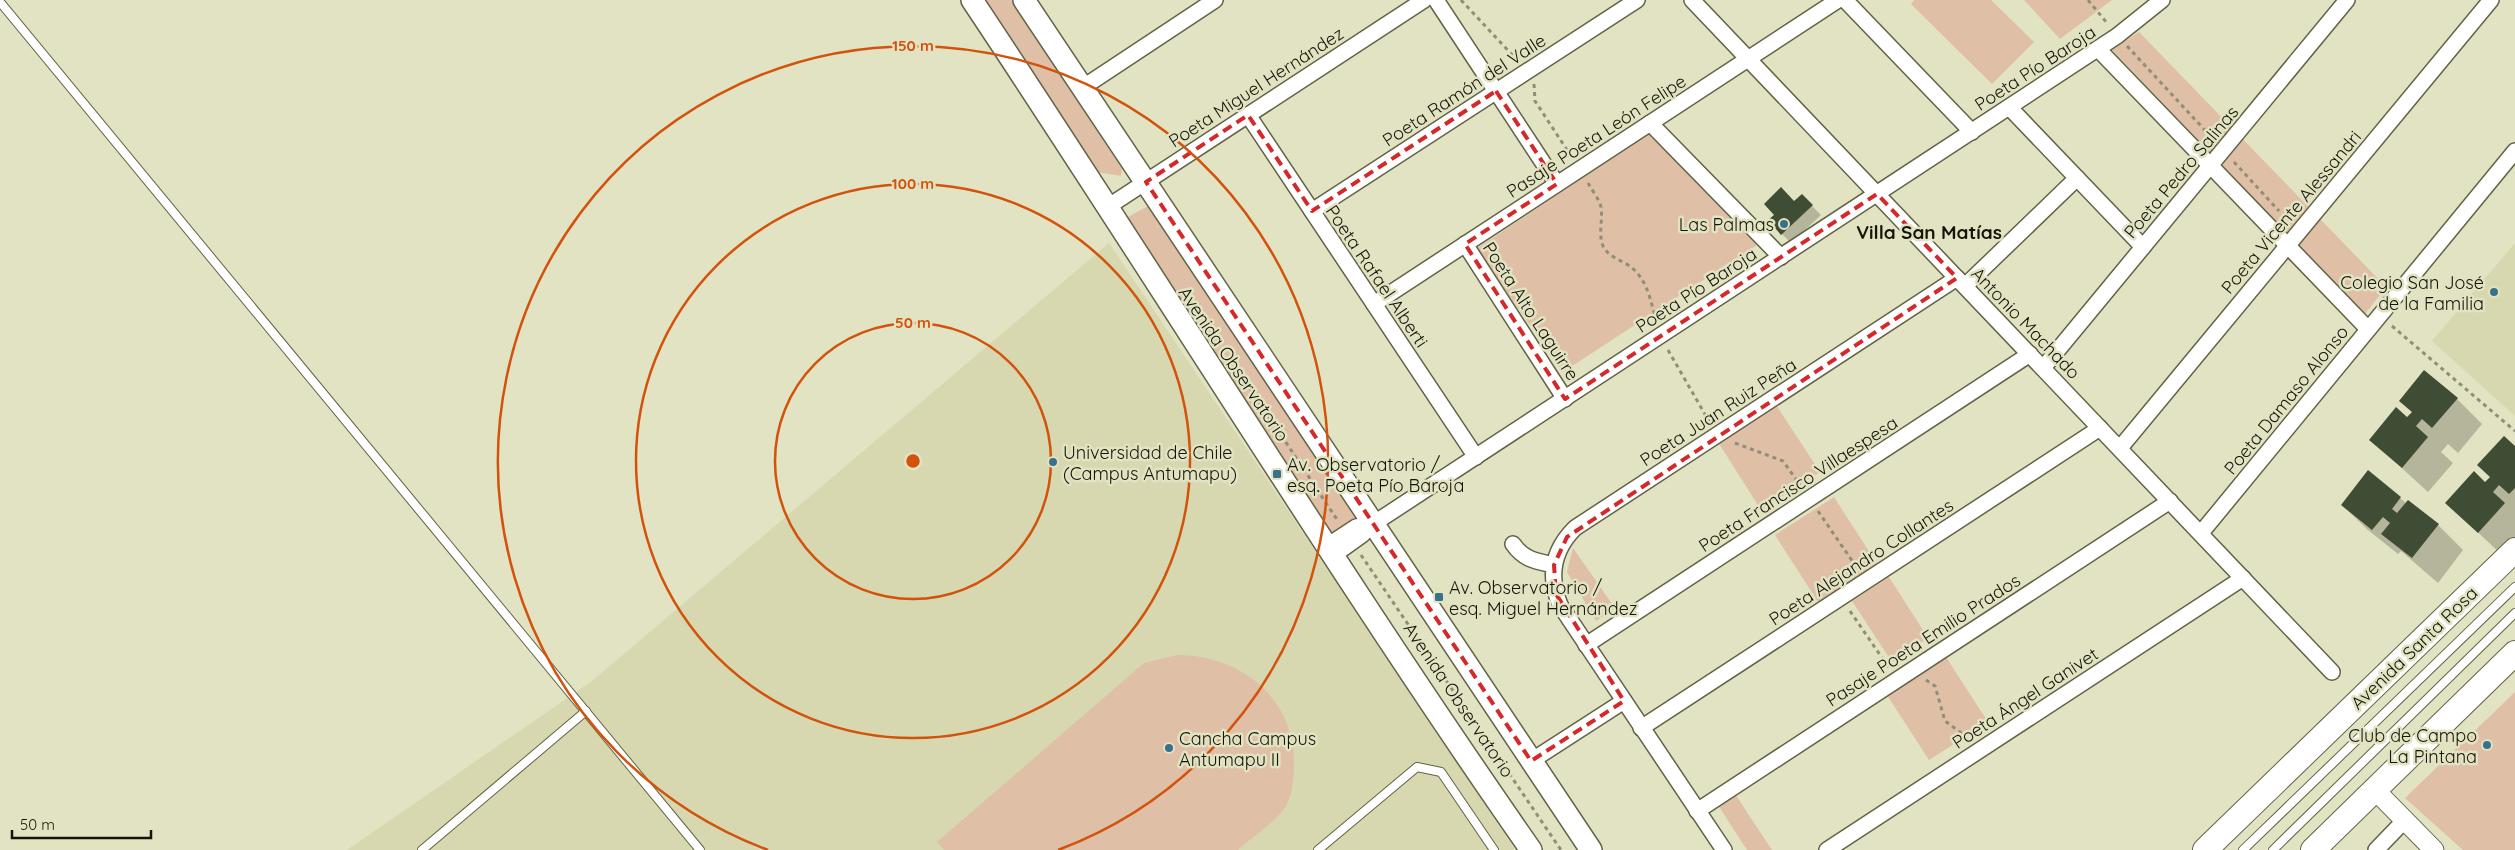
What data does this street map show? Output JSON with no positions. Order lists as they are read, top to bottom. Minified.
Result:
{"streets":{"main road":["Avenida Observatorio","Avenida Santa Rosa"],"street":["Poeta Pío Baroja","Poeta Miguel Hernández","Poeta Ramón del Valle","Pasaje Poeta León Felipe","Poeta Pedro Salinas","Poeta Vicente Alessandri","Poeta Rafael Alberti","Poeta Alto Laguirre","Antonio Machado","Poeta Damaso Alonso","Poeta Juan Ruiz Peña","Poeta Francisco Villaespesa","Poeta Alejandro Collantes","Pasaje Poeta Emilio Prados","Poeta Ángel Ganivet"]},"crossings":[["Poeta Pío Baroja","Poeta Rafael Alberti"],["Poeta Pío Baroja","Poeta Alto Laguirre"],["Poeta Pío Baroja","Antonio Machado"],["Poeta Pío Baroja","Avenida Observatorio"],["Poeta Miguel Hernández","Poeta Rafael Alberti"],["Poeta Miguel Hernández","Avenida Observatorio"],["Poeta Ramón del Valle","Poeta Rafael Alberti"],["Pasaje Poeta León Felipe","Poeta Rafael Alberti"],["Pasaje Poeta León Felipe","Poeta Alto Laguirre"],["Pasaje Poeta León Felipe","Antonio Machado"],["Poeta Pedro Salinas","Antonio Machado"],["Poeta Vicente Alessandri","Antonio Machado"],["Antonio Machado","Poeta Damaso Alonso"],["Antonio Machado","Poeta Juan Ruiz Peña"],["Antonio Machado","Poeta Francisco Villaespesa"],["Antonio Machado","Poeta Alejandro Collantes"],["Antonio Machado","Pasaje Poeta Emilio Prados"],["Antonio Machado","Poeta Ángel Ganivet"]],"districts":["Villa San Matías"],"places":{"other":["Las Palmas","Colegio San José de la Familia","Universidad de Chile (Campus Antumapu)","Club de Campo La Pintana","Cancha Campus Antumapu II"],"transit":["Av. Observatorio / esq. Poeta Pío Baroja","Av. Observatorio / esq. Miguel Hernández"]},"scale_bar":"50 m","rings":["150 m","100 m","50 m"]}
